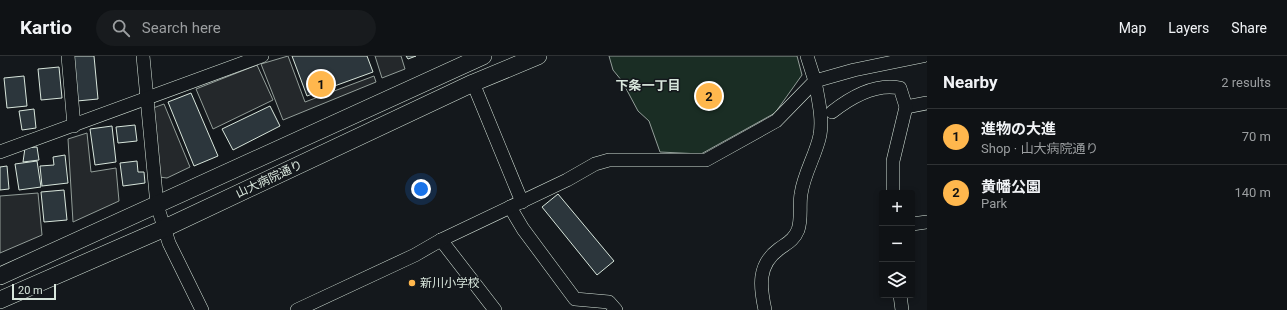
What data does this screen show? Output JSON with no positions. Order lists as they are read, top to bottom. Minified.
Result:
{"streets":{"street":["山大病院通り"]},"districts":["下条一丁目"],"places":["新川小学校"],"scale_bar":"20 m","page":{"header":"Kartio","search":"Search here","nav":["Map","Layers","Share"],"heading":["Nearby","2 results"],"pins":["1","2"],"list":[{"mark":"1","name":"進物の大進","note":"Shop · 山大病院通り","value":"70 m"},{"mark":"2","name":"黄幡公園","note":"Park","value":"140 m"}],"map_buttons":["+","−"],"scale":"20 m"}}
